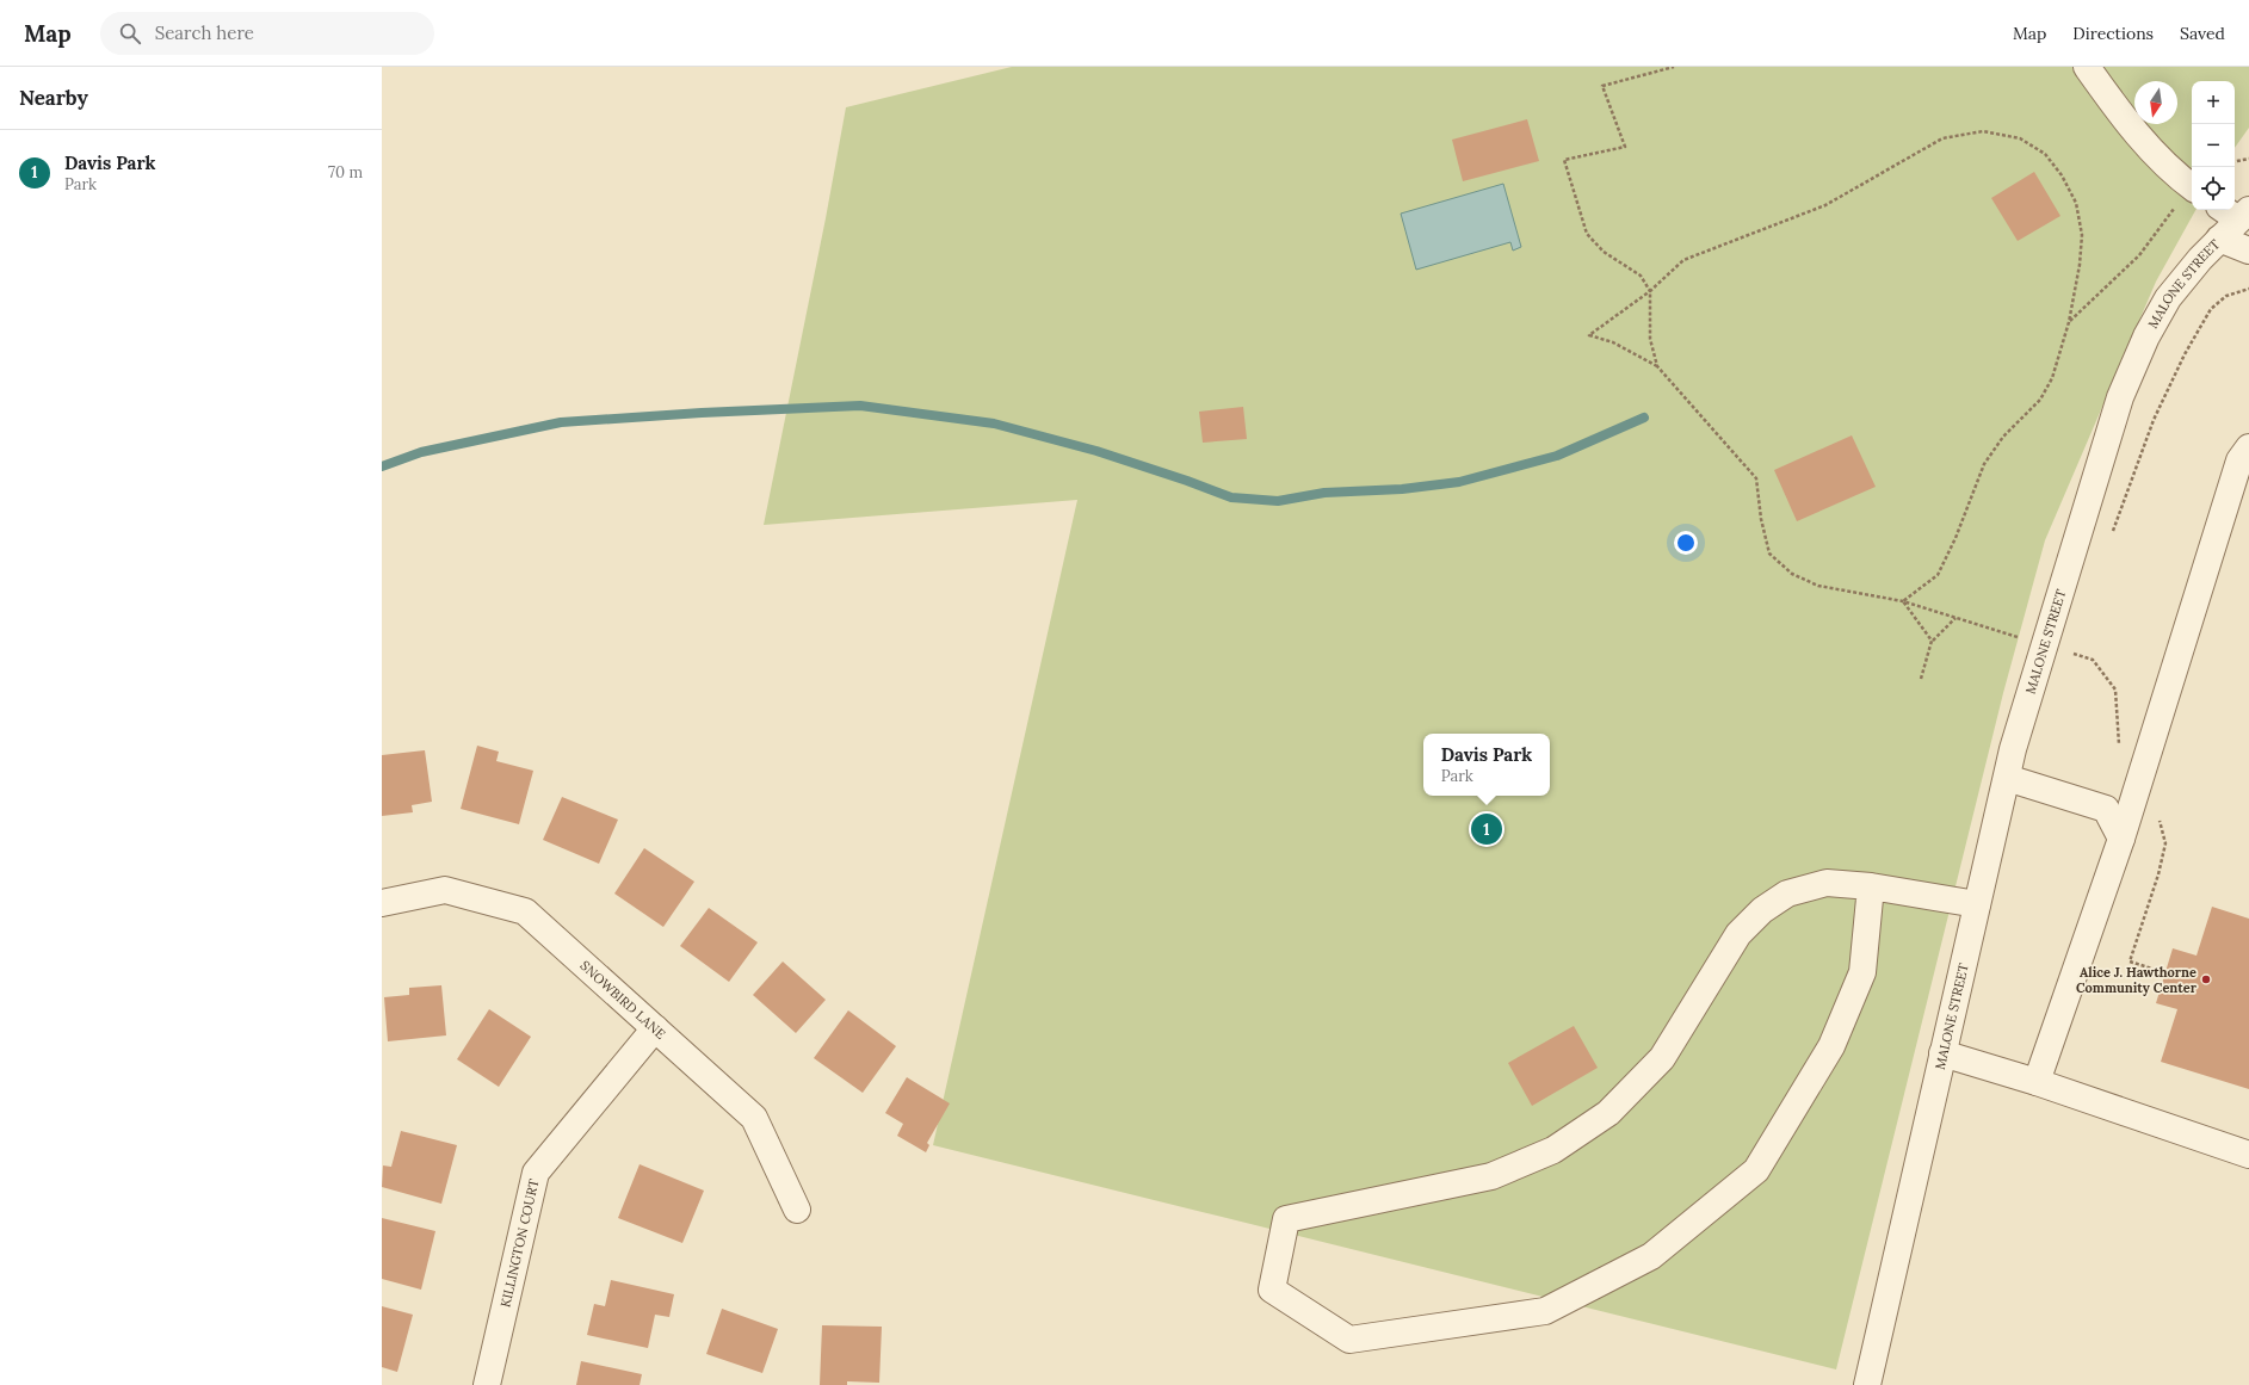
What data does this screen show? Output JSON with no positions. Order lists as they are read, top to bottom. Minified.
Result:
{"streets":{"street":["MALONE STREET","SNOWBIRD LANE","KILLINGTON COURT"]},"crossings":[["SNOWBIRD LANE","KILLINGTON COURT"]],"places":["Alice J. Hawthorne Community Center"],"north":"bottom","page":{"header":"Map","search":"Search here","nav":["Map","Directions","Saved"],"heading":"Nearby","map_buttons":["+","−"],"list":[{"mark":"1","name":"Davis Park","note":"Park","value":"70 m"}],"popup":["Davis Park","Park"],"pins":"1"}}
